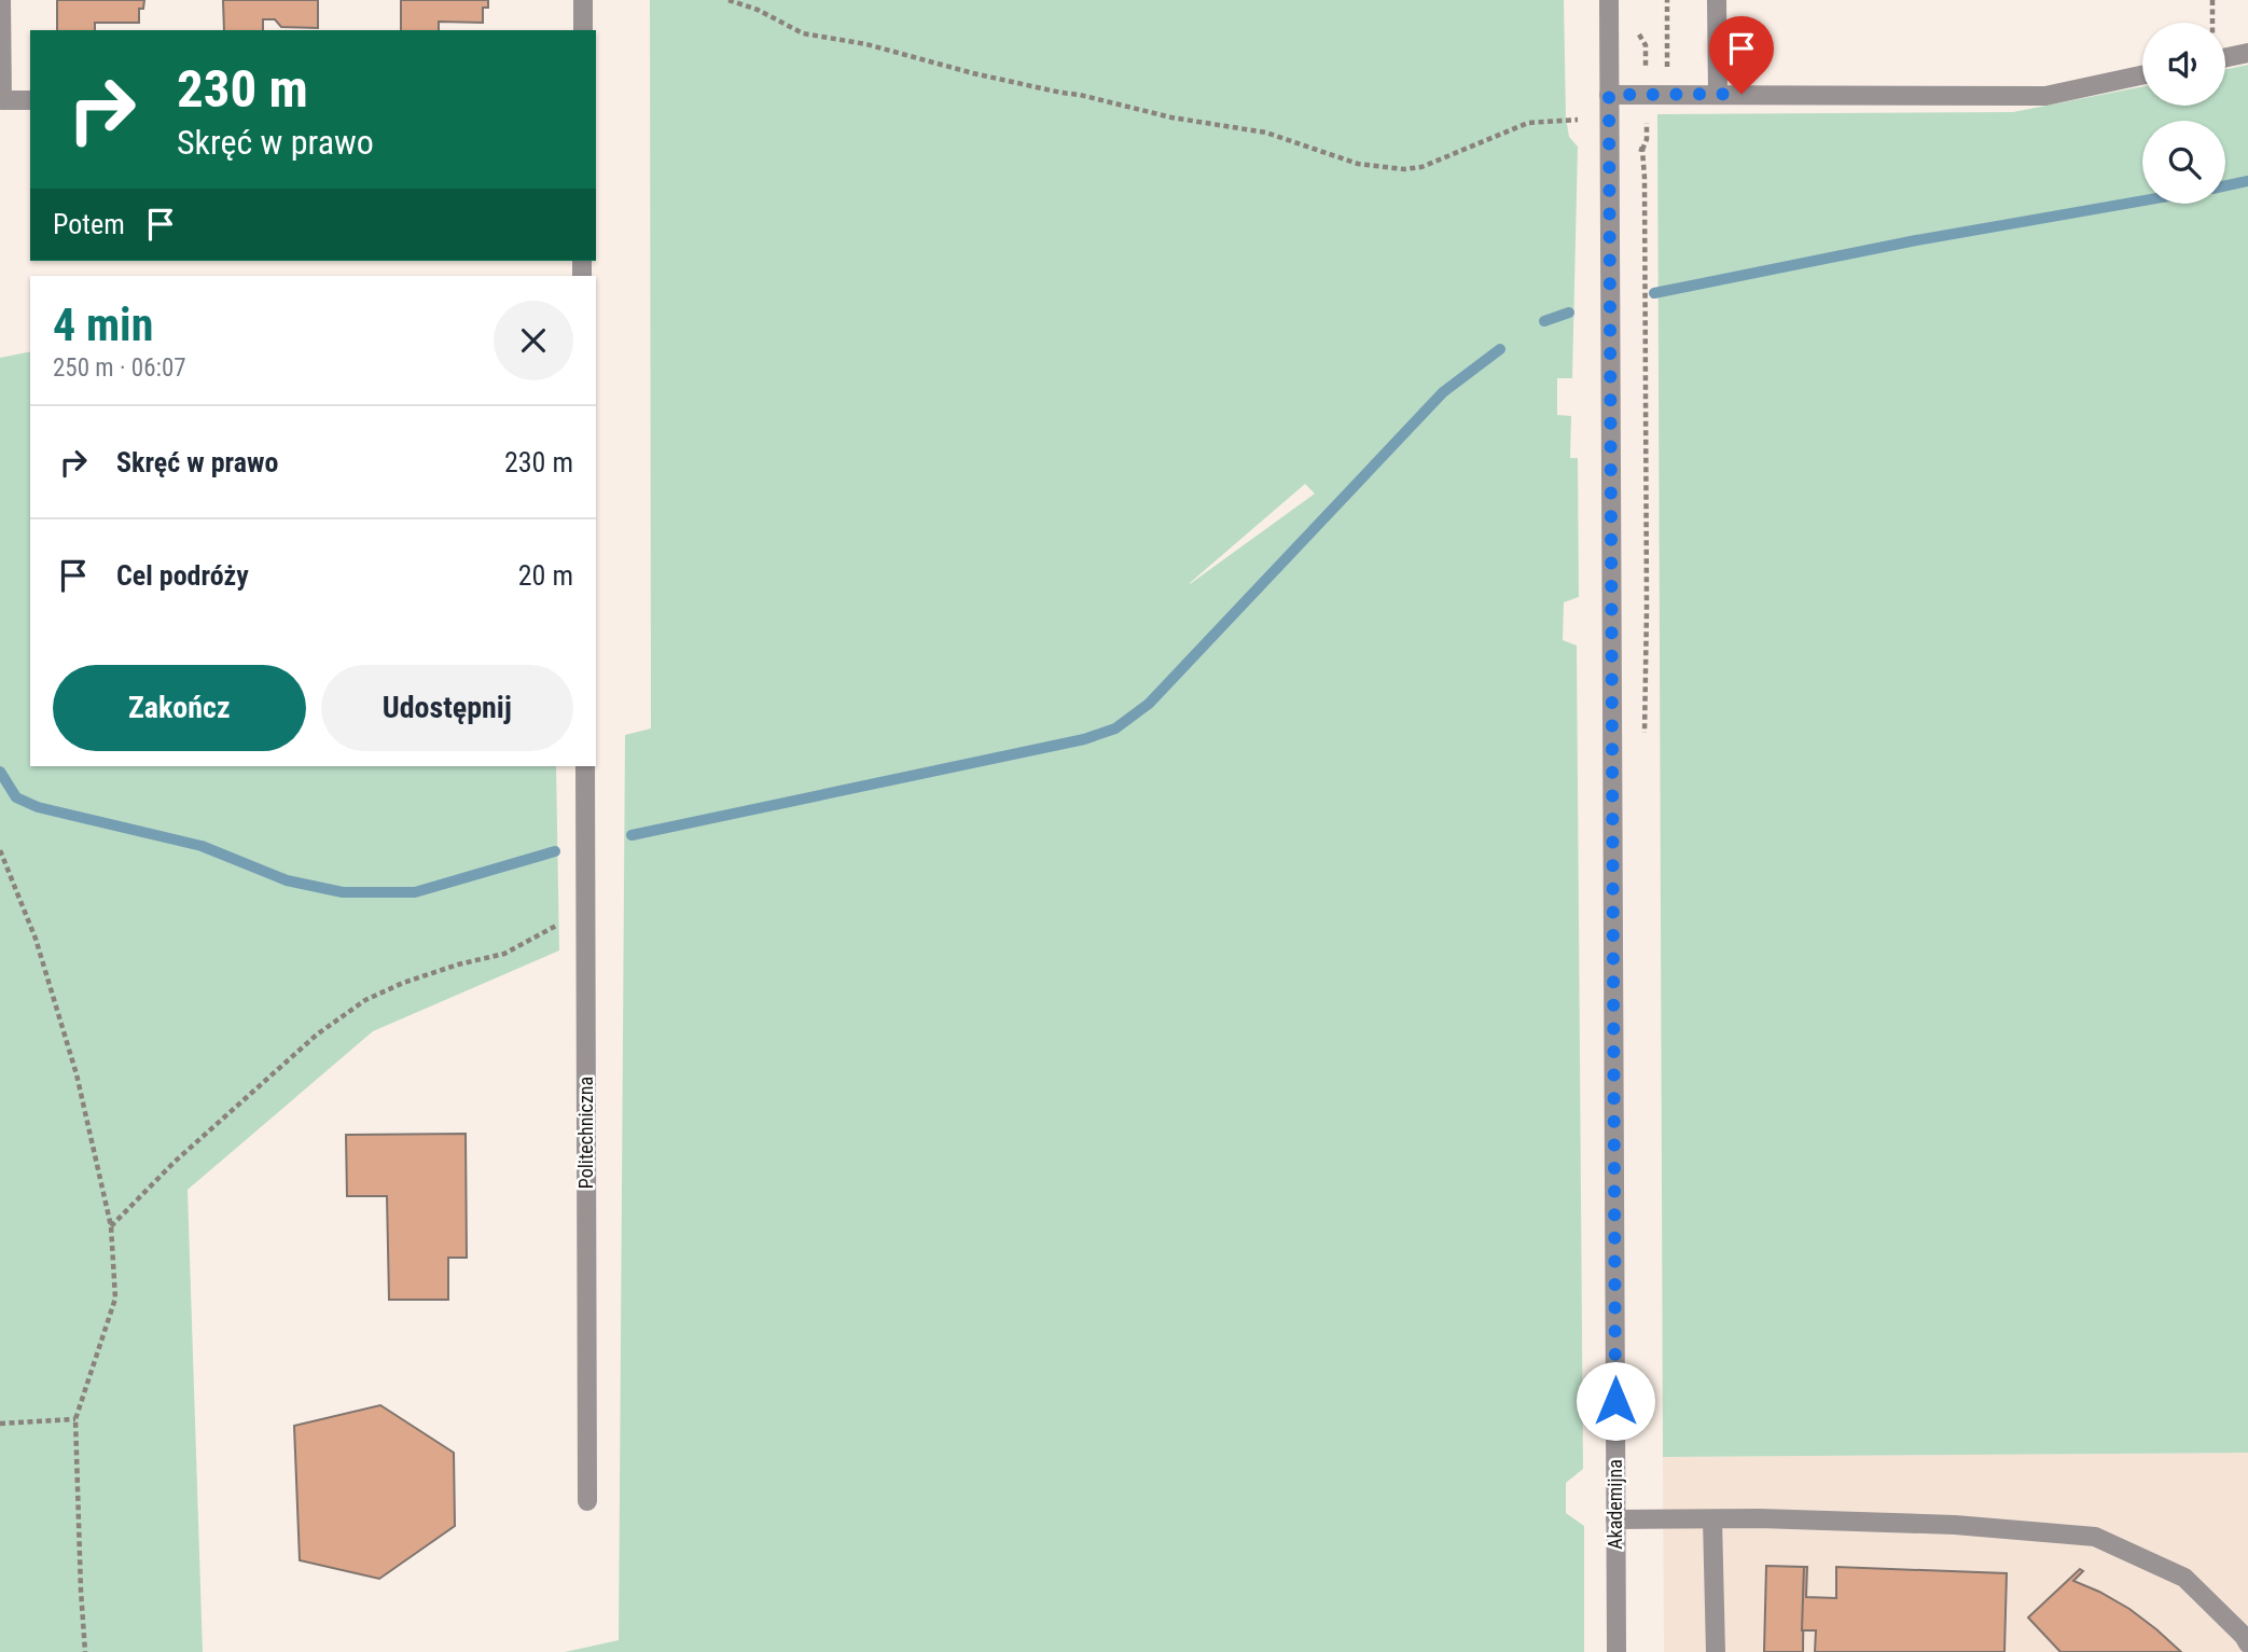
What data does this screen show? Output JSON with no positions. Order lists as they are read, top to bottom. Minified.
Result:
{"streets":{"street":["Politechniczna","Akademijna"]},"page":{"turn":["230 m","Skręć w prawo"],"then":"Potem","heading":["4 min","250 m · 06:07"],"list":[{"name":"Skręć w prawo","value":"230 m"},{"name":"Cel podróży","value":"20 m"}],"buttons":["Zakończ","Udostępnij"]}}
